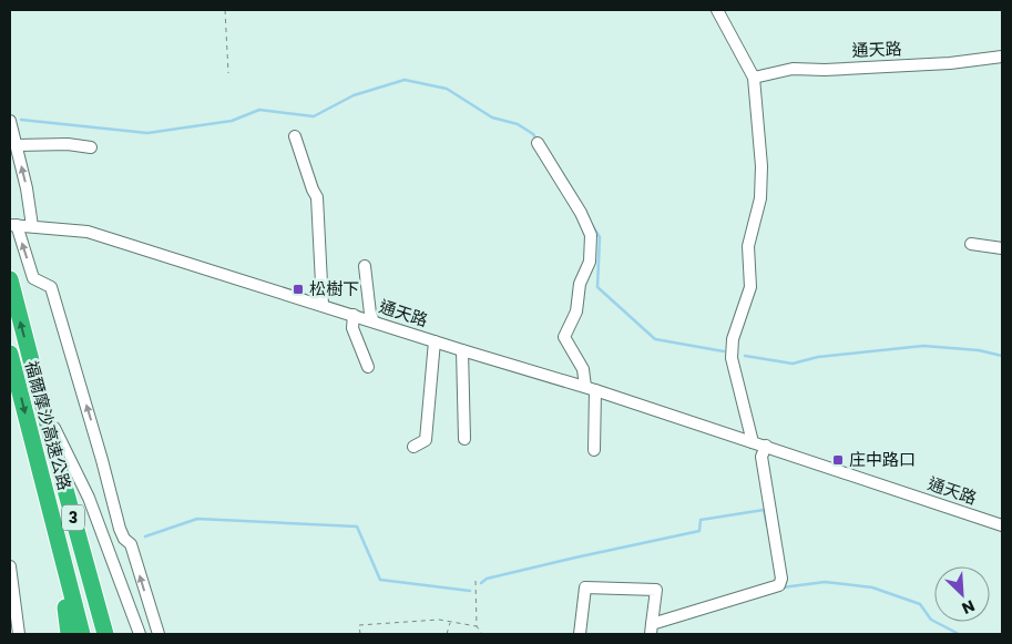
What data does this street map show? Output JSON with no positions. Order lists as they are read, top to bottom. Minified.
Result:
{"streets":{"highway":["福爾摩沙高速公路","3"],"street":["通天路"]},"places":{"transit":["松樹下","庄中路口"]},"north":"bottom right"}
